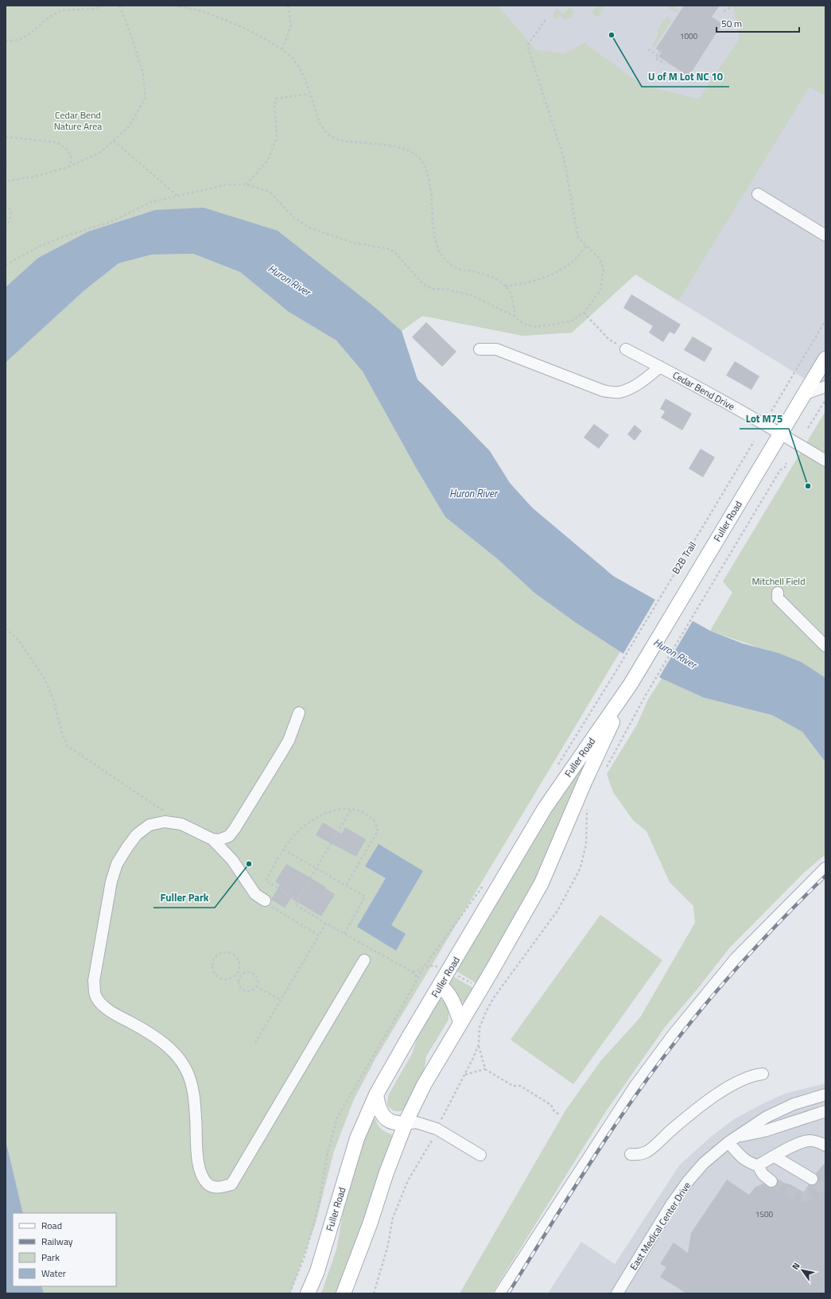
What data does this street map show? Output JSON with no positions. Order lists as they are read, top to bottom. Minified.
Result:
{"streets":{"main road":["Fuller Road"],"street":["Cedar Bend Drive","East Medical Center Drive"],"path":["B2B Trail"]},"crossings":[["Cedar Bend Drive","Fuller Road"]],"water":["Huron River"],"parks":["Cedar Bend Nature Area","Mitchell Field"],"places":["U of M Lot NC 10","Lot M75","Fuller Park"],"house_numbers":["1000","1500"],"legend":["Road","Railway","Park","Water"],"scale_bar":"50 m","north":"top left"}
